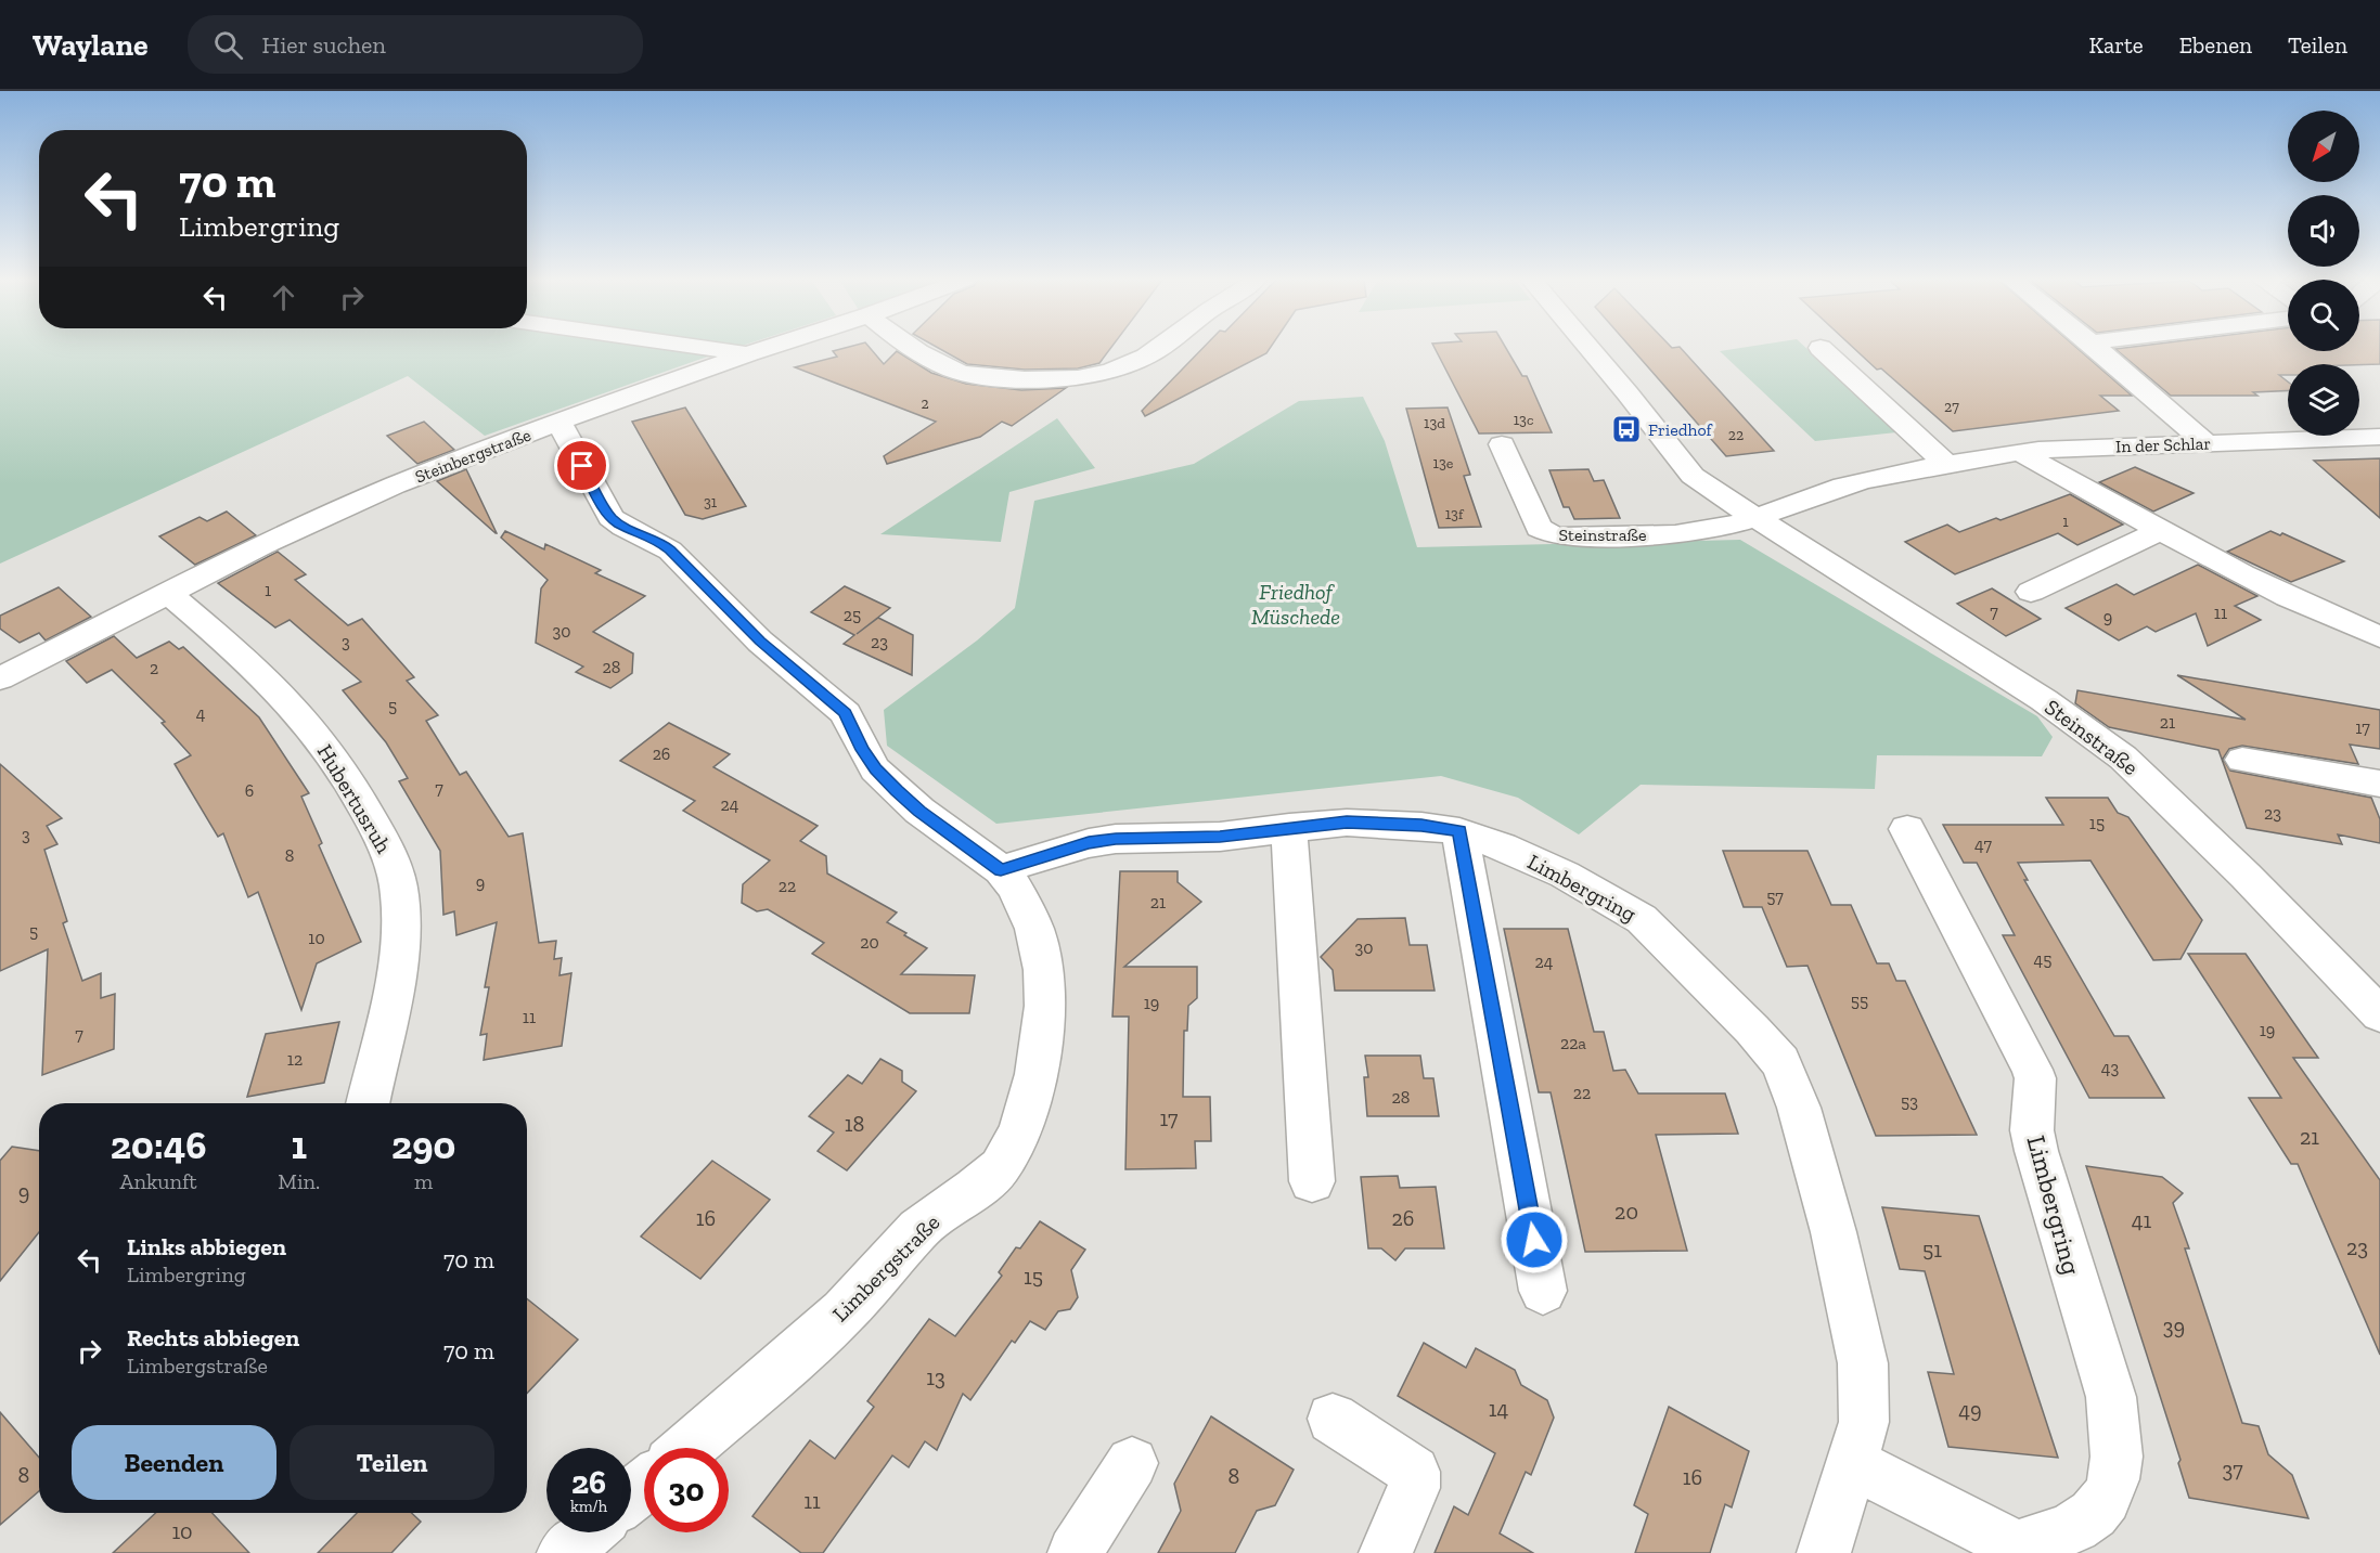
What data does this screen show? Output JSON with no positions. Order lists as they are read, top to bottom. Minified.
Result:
{"streets":{"street":["In der Schlar","Steinbergstraße","Steinstraße","Hubertusruh","Limbergring","Limbergstraße"]},"crossings":[["In der Schlar","Steinstraße"],["Steinbergstraße","Hubertusruh"],["Steinbergstraße","Limbergstraße"],["Limbergring","Limbergstraße"]],"parks":["Friedhof Müschede"],"places":{"bus stop":["Friedhof"]},"house_numbers":["2","27","13c","13d","22","13e","31","13f","1","1","7","11","25","9","30","3","23","28","2","5","4","21","17","26","7","6","24","23","15","3","47","8","9","22","57","21","5","10","20","30","45","24","55","19","11","19","7","22a","12","43","22","28","53","17","18","21","9","20","16","26","41","23","51","15","39","13","14","49","37","8","8","16","11","10"],"north":"bottom left","page":{"header":"Waylane","search":"Hier suchen","nav":["Karte","Ebenen","Teilen"],"turn":["70 m","Limbergring"],"eta":["20:46","Ankunft","1","Min.","290","m"],"list":[{"name":"Links abbiegen","note":"Limbergring","value":"70 m"},{"name":"Rechts abbiegen","note":"Limbergstraße","value":"70 m"}],"buttons":["Beenden","Teilen"],"speed":"26 km/h","limit":"30"}}
